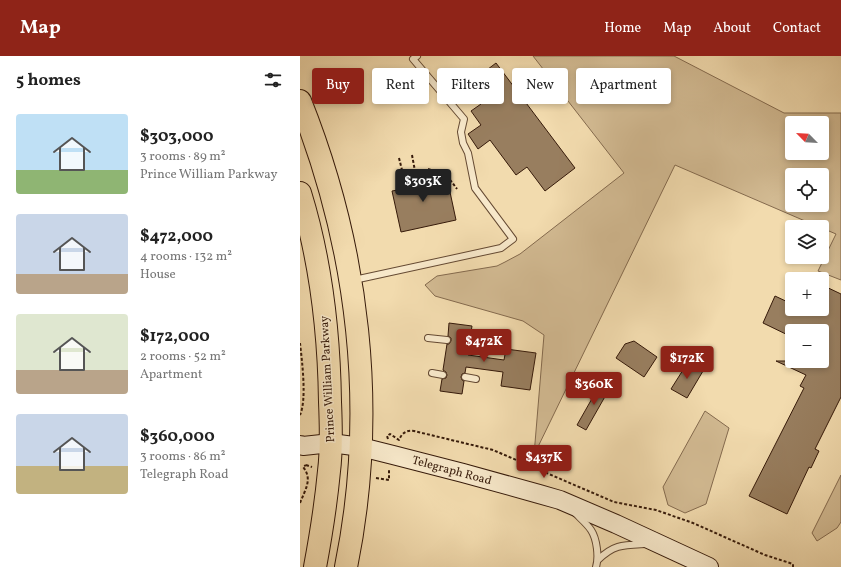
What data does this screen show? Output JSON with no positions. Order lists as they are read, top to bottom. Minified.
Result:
{"streets":{"highway":["Prince William Parkway"],"main road":["Telegraph Road"]},"crossings":[["Prince William Parkway","Telegraph Road"]],"north":"top left","page":{"header":"Map","nav":["Home","Map","About","Contact"],"heading":"5 homes","chip":["Buy","Rent","Filters","New","Apartment"],"list":[{"name":"$303,000","note":"3 rooms · 89 m² · Prince William Parkway"},{"name":"$472,000","note":"4 rooms · 132 m² · House"},{"name":"$172,000","note":"2 rooms · 52 m² · Apartment"},{"name":"$360,000","note":"3 rooms · 86 m² · Telegraph Road"}],"map_buttons":["+","−"],"price":["$303K","$472K","$172K","$360K","$437K"]}}
